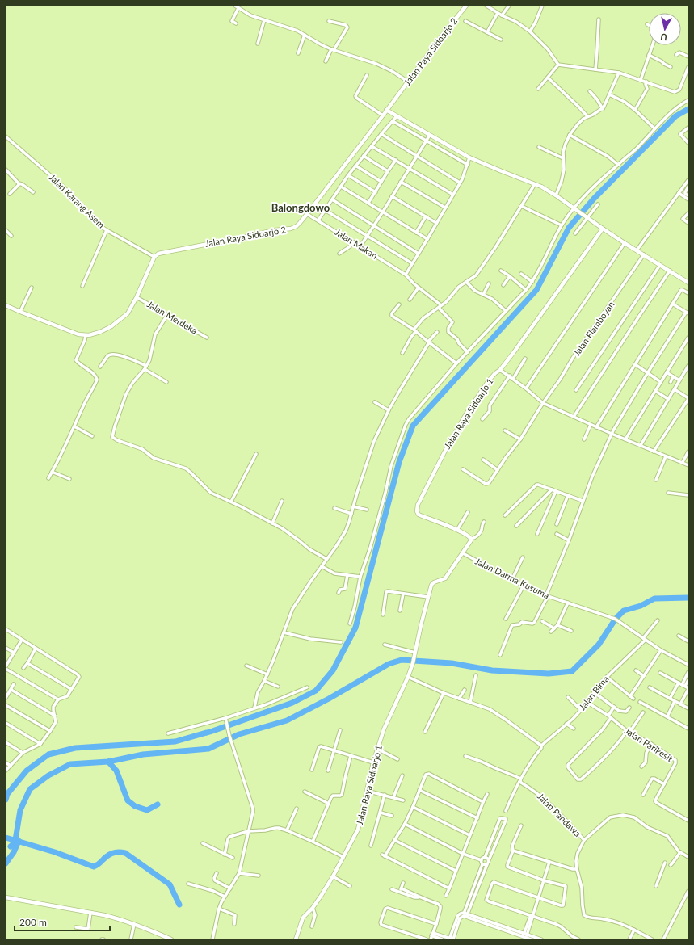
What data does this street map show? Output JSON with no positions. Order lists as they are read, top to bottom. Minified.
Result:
{"streets":{"street":["Jalan Raya Sidoarjo 2","Jalan Karang Asem","Jalan Makan","Jalan Merdeka","Jalan Flamboyan","Jalan Raya Sidoarjo 1","Jalan Darma Kusuma","Jalan Bima","Jalan Parikesit","Jalan Pandawa"]},"crossings":[["Jalan Raya Sidoarjo 2","Jalan Karang Asem"],["Jalan Raya Sidoarjo 2","Jalan Makan"],["Jalan Darma Kusuma","Jalan Bima"],["Jalan Bima","Jalan Parikesit"]],"districts":["Balongdowo"],"scale_bar":"200 m","north":"bottom"}
